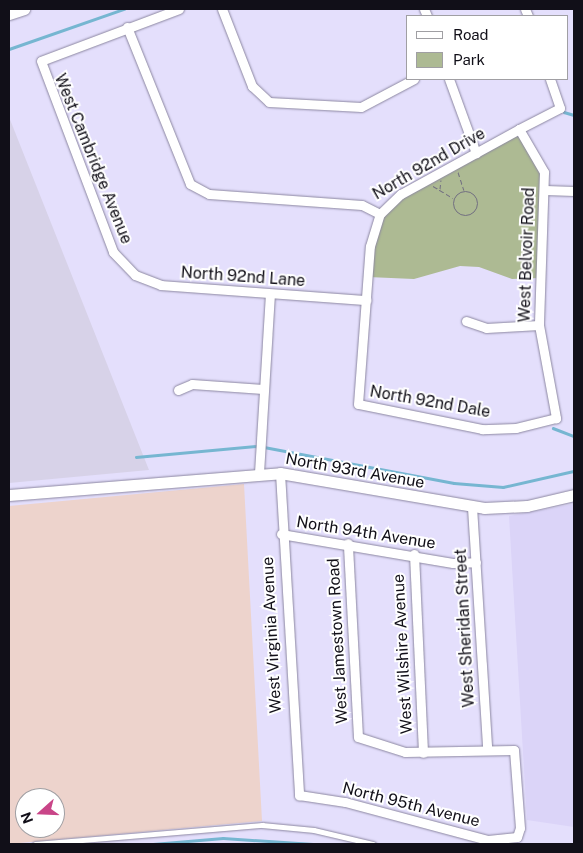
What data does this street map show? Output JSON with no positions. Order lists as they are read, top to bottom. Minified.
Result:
{"streets":{"street":["West Cambridge Avenue","North 92nd Drive","West Belvoir Road","North 92nd Lane","North 92nd Dale","North 93rd Avenue","North 94th Avenue","West Sheridan Street","West Virginia Avenue","West Jamestown Road","West Wilshire Avenue","North 95th Avenue"]},"crossings":[["West Cambridge Avenue","North 92nd Drive"],["West Cambridge Avenue","North 92nd Lane"],["North 92nd Drive","West Belvoir Road"],["West Belvoir Road","North 92nd Dale"],["North 92nd Lane","North 92nd Dale"],["North 93rd Avenue","West Sheridan Street"],["North 93rd Avenue","West Virginia Avenue"],["North 94th Avenue","West Sheridan Street"],["North 94th Avenue","West Virginia Avenue"],["North 94th Avenue","West Jamestown Road"],["North 94th Avenue","West Wilshire Avenue"],["West Sheridan Street","North 95th Avenue"],["West Virginia Avenue","North 95th Avenue"],["West Jamestown Road","West Wilshire Avenue"]],"legend":["Road","Park"],"north":"left"}
